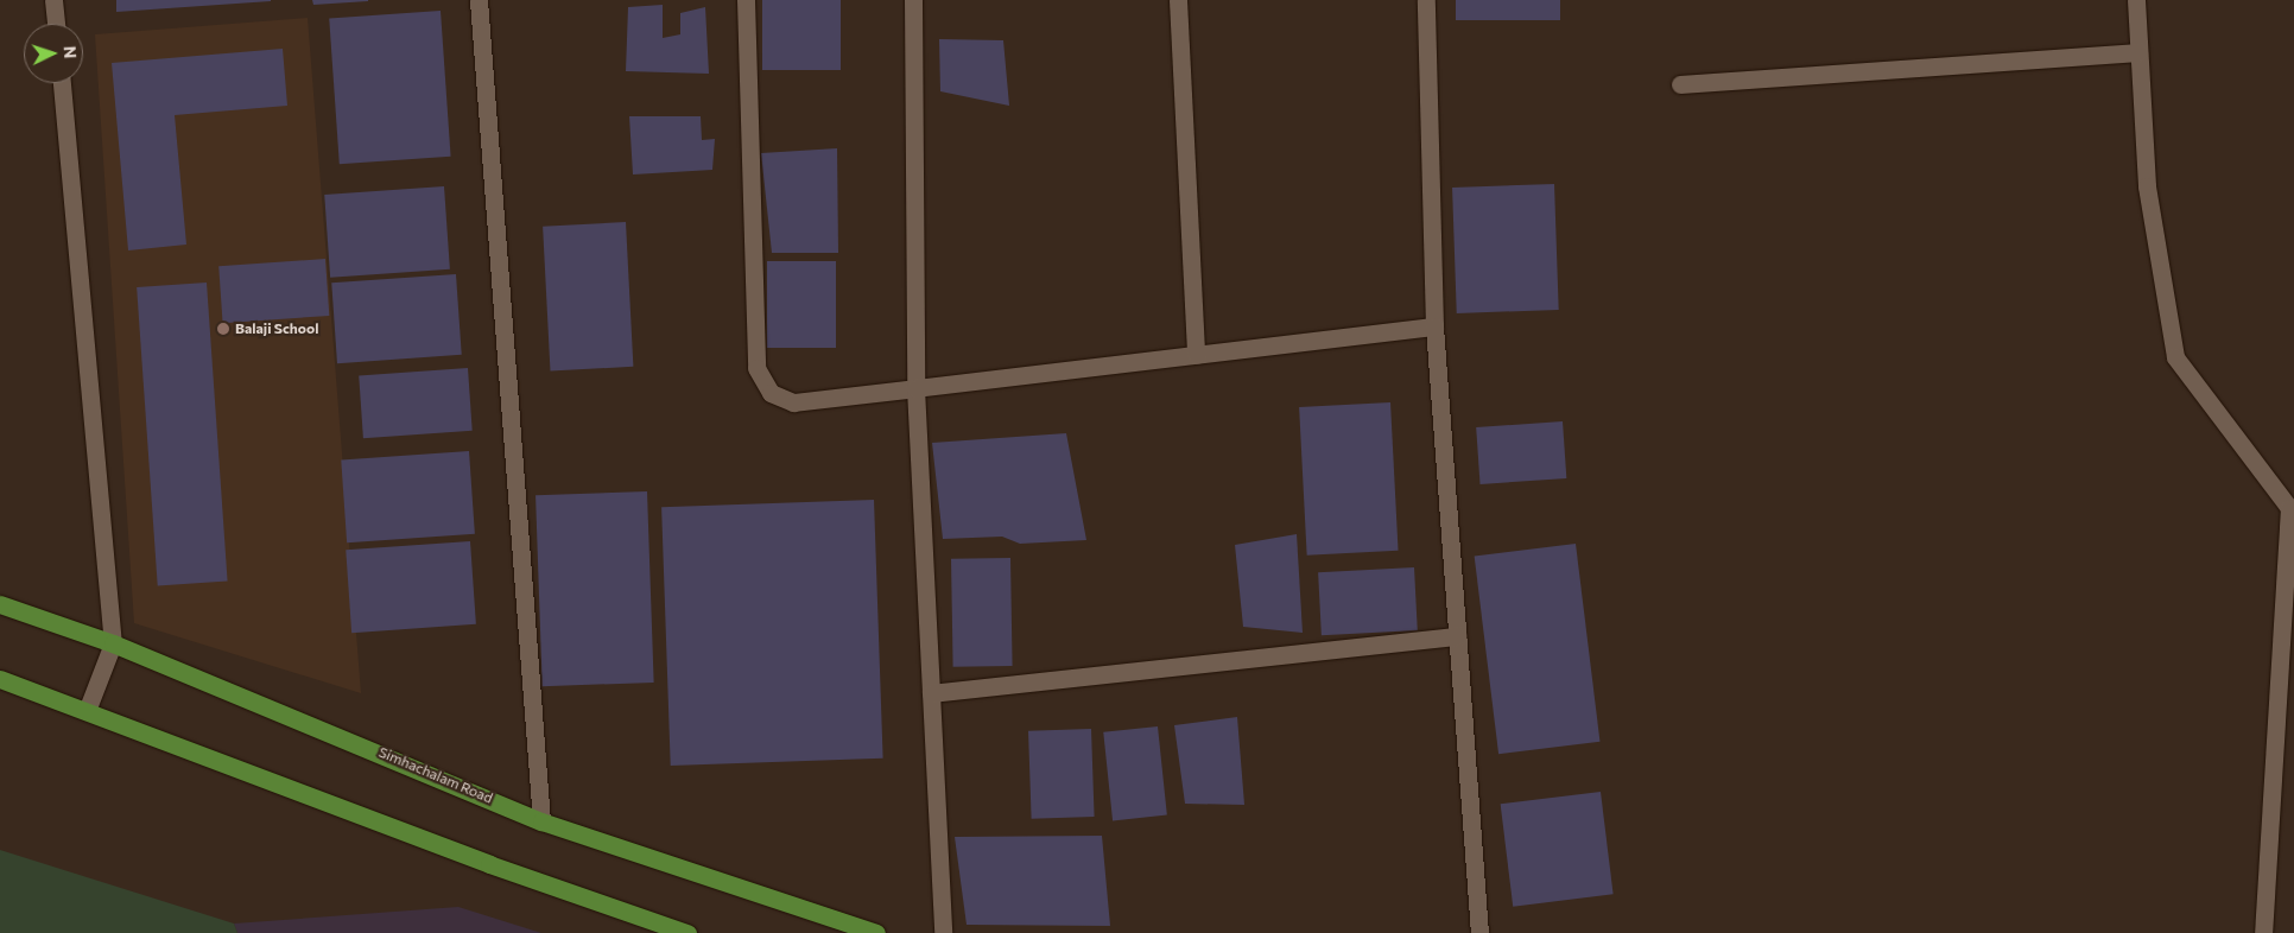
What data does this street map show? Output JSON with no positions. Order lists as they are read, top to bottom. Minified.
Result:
{"streets":{"main road":["Simhachalam Road"]},"places":["Balaji School"],"north":"right"}
